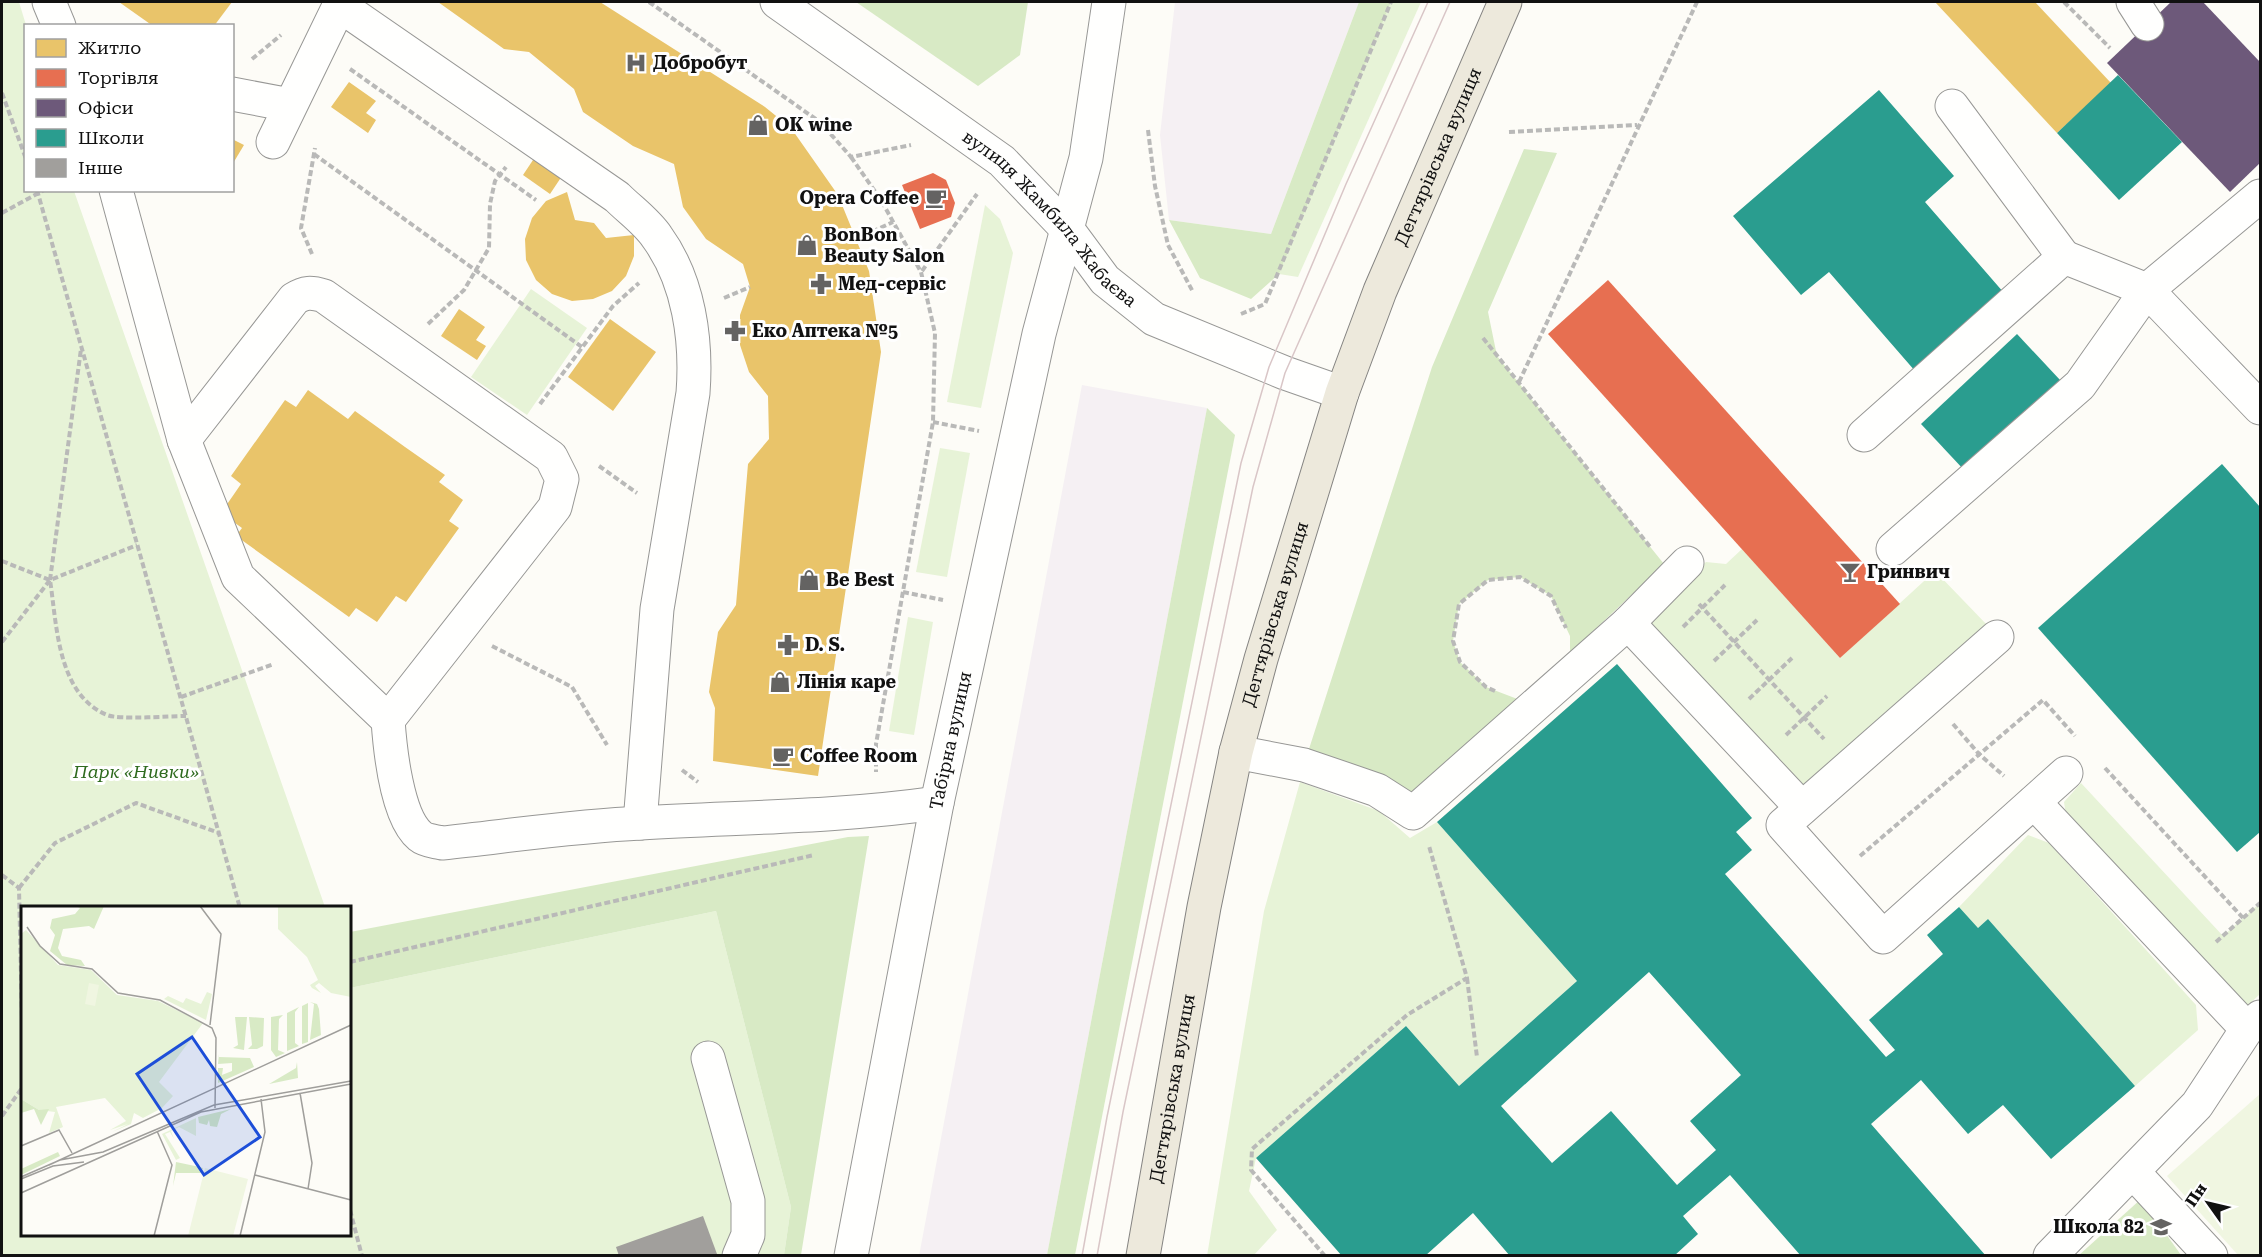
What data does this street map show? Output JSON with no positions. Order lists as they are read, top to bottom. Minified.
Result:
{"streets":{"main road":["Дегтярівська вулиця"],"street":["вулиця Жамбила Жабаєва","Табірна вулиця"]},"crossings":[["Дегтярівська вулиця","вулиця Жамбила Жабаєва"],["вулиця Жамбила Жабаєва","Табірна вулиця"]],"parks":["Парк «Нивки»"],"places":{"hospital":["Добробут"],"shop":["OK wine","BonBon Beauty Salon","Be Best","Лінія каре"],"cafe":["Opera Coffee","Coffee Room"],"pharmacy":["Мед-сервіс","Еко Аптека №5","D. S."],"bar":["Гринвич"],"school or university":["Школа 82"]},"legend":["Житло","Торгівля","Офіси","Школи","Інше"],"north":"top left"}
